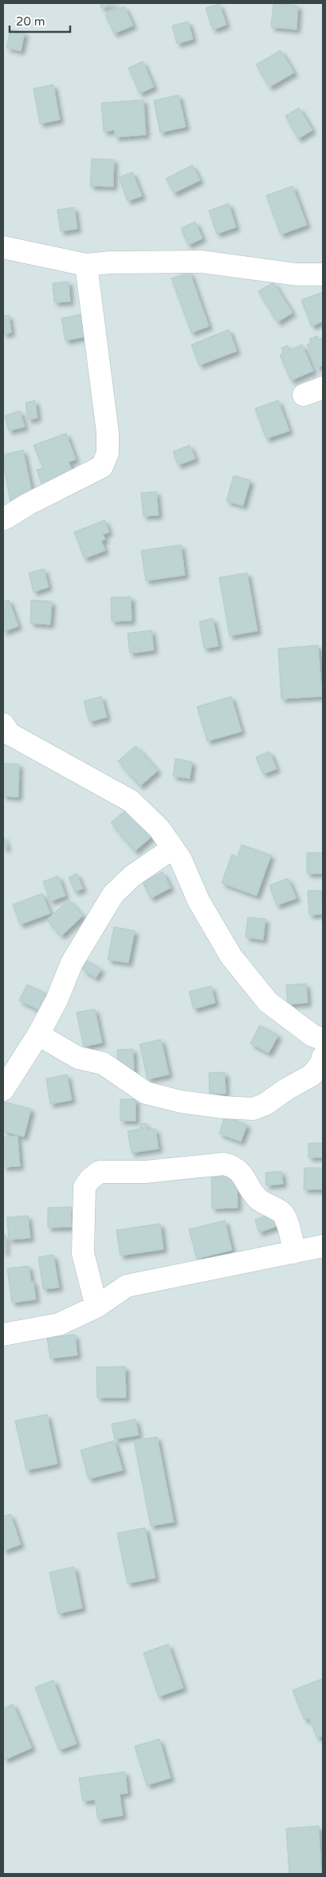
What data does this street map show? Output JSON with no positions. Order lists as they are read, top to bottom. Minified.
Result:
{"scale_bar":"20 m"}
